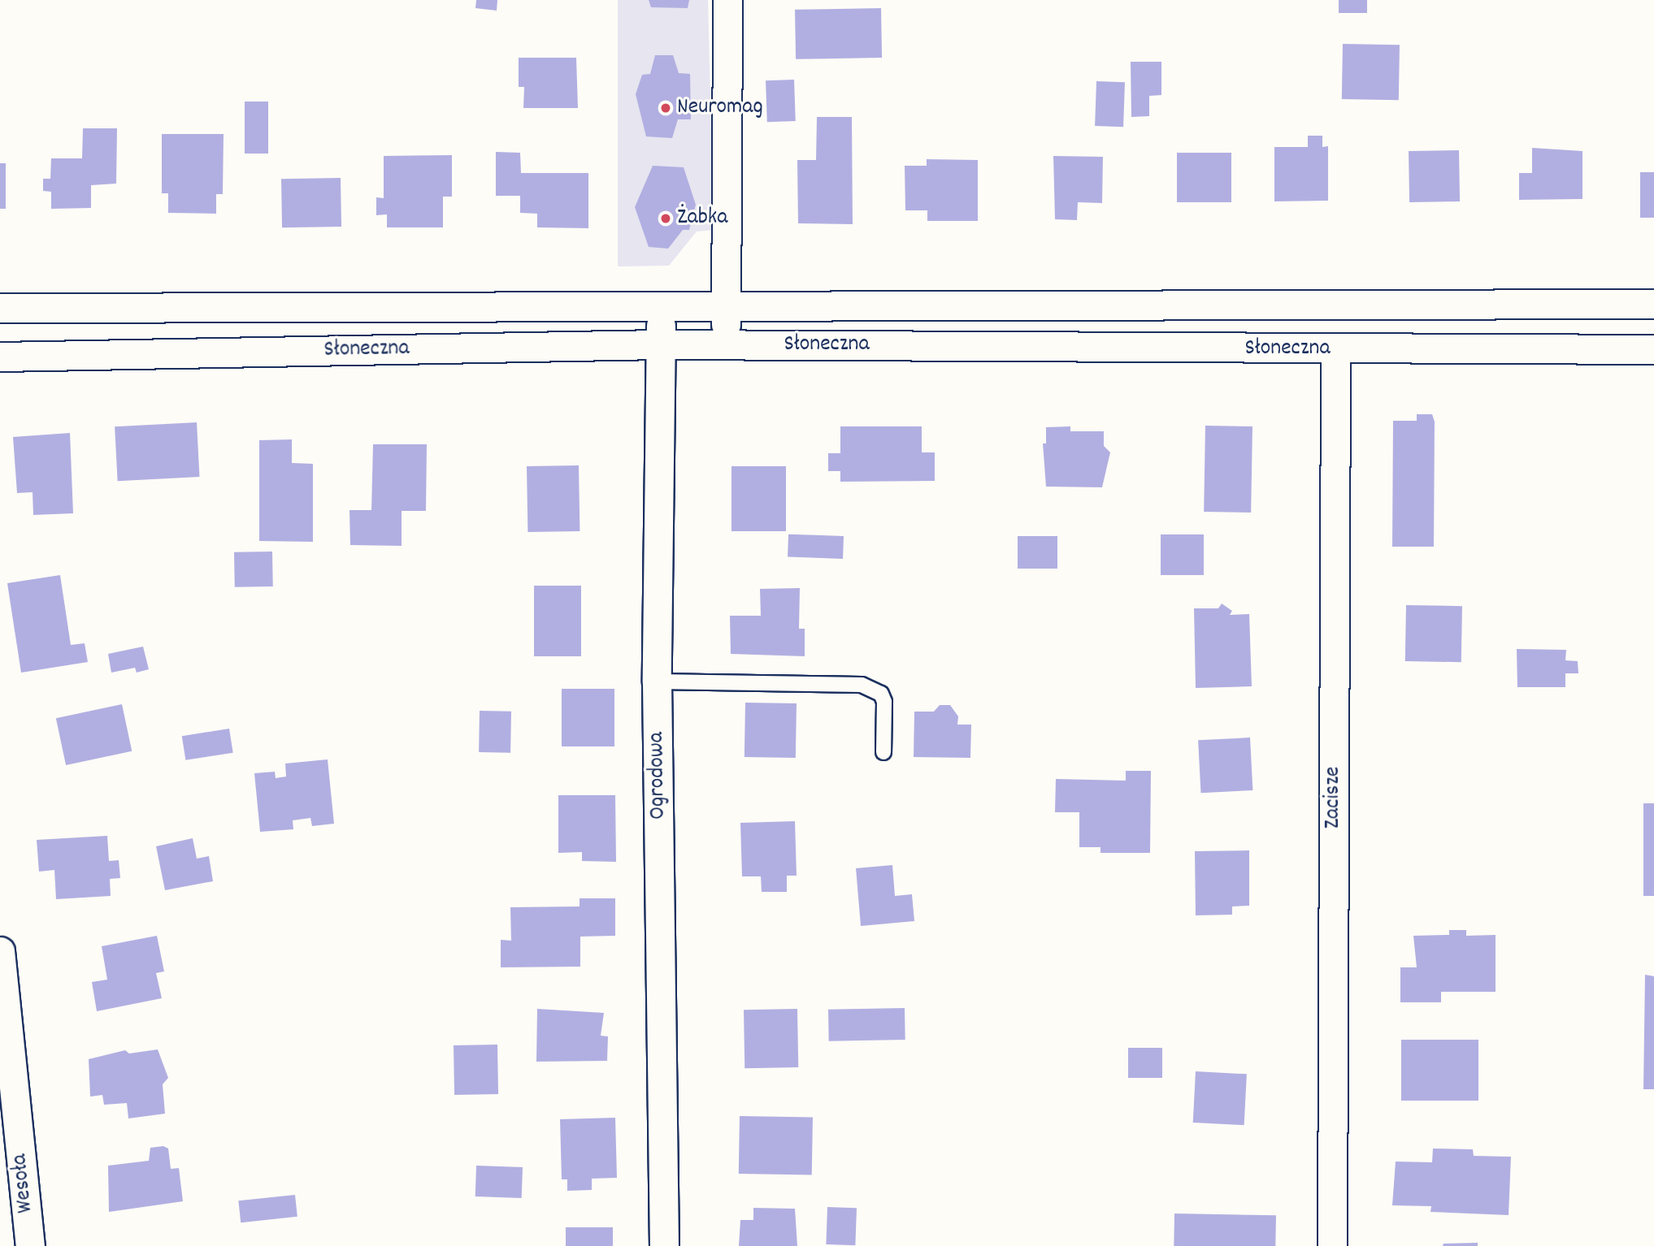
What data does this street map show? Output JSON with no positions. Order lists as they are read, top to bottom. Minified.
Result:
{"streets":{"street":["Słoneczna","Ogrodowa","Zacisze","Wesoła"]},"crossings":[["Słoneczna","Ogrodowa"],["Słoneczna","Zacisze"]],"places":["Neuromag","Żabka"]}
